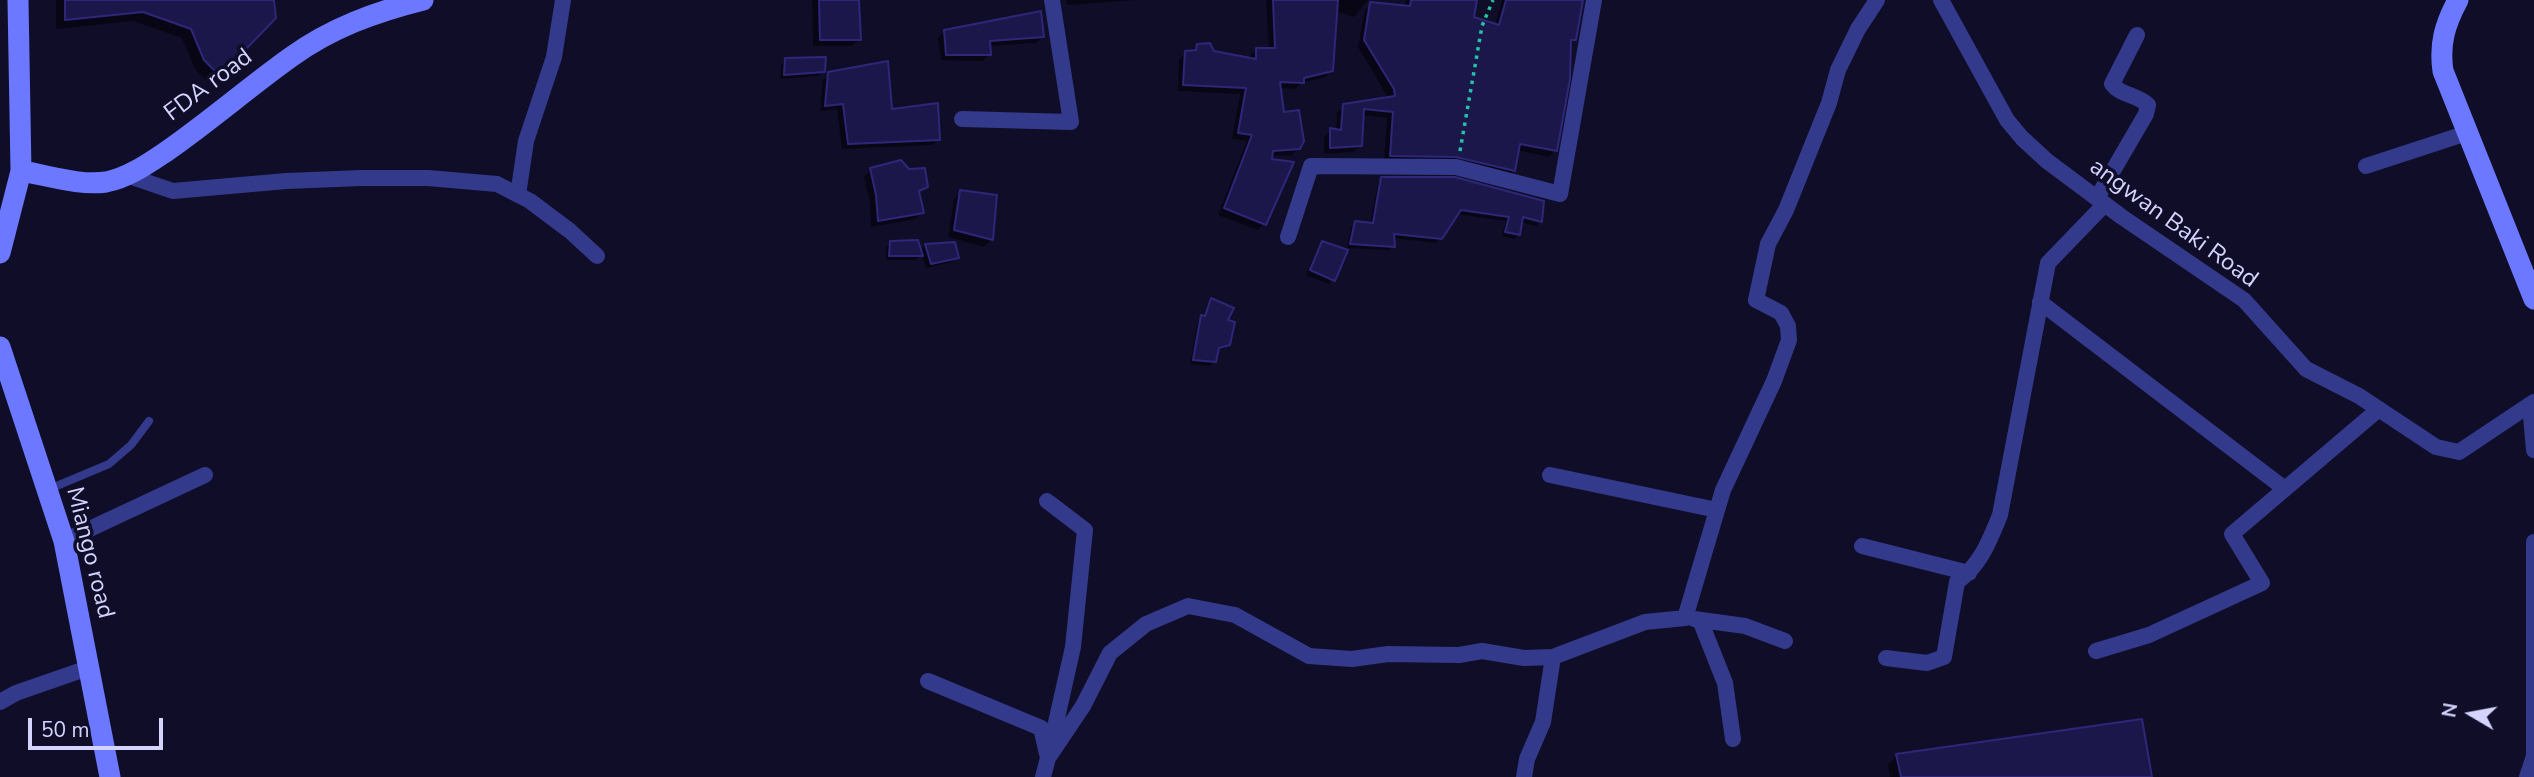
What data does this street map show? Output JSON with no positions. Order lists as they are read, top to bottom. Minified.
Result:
{"streets":{"street":["FDA road","angwan Baki Road","Miango road"]},"scale_bar":"50 m","north":"left"}
